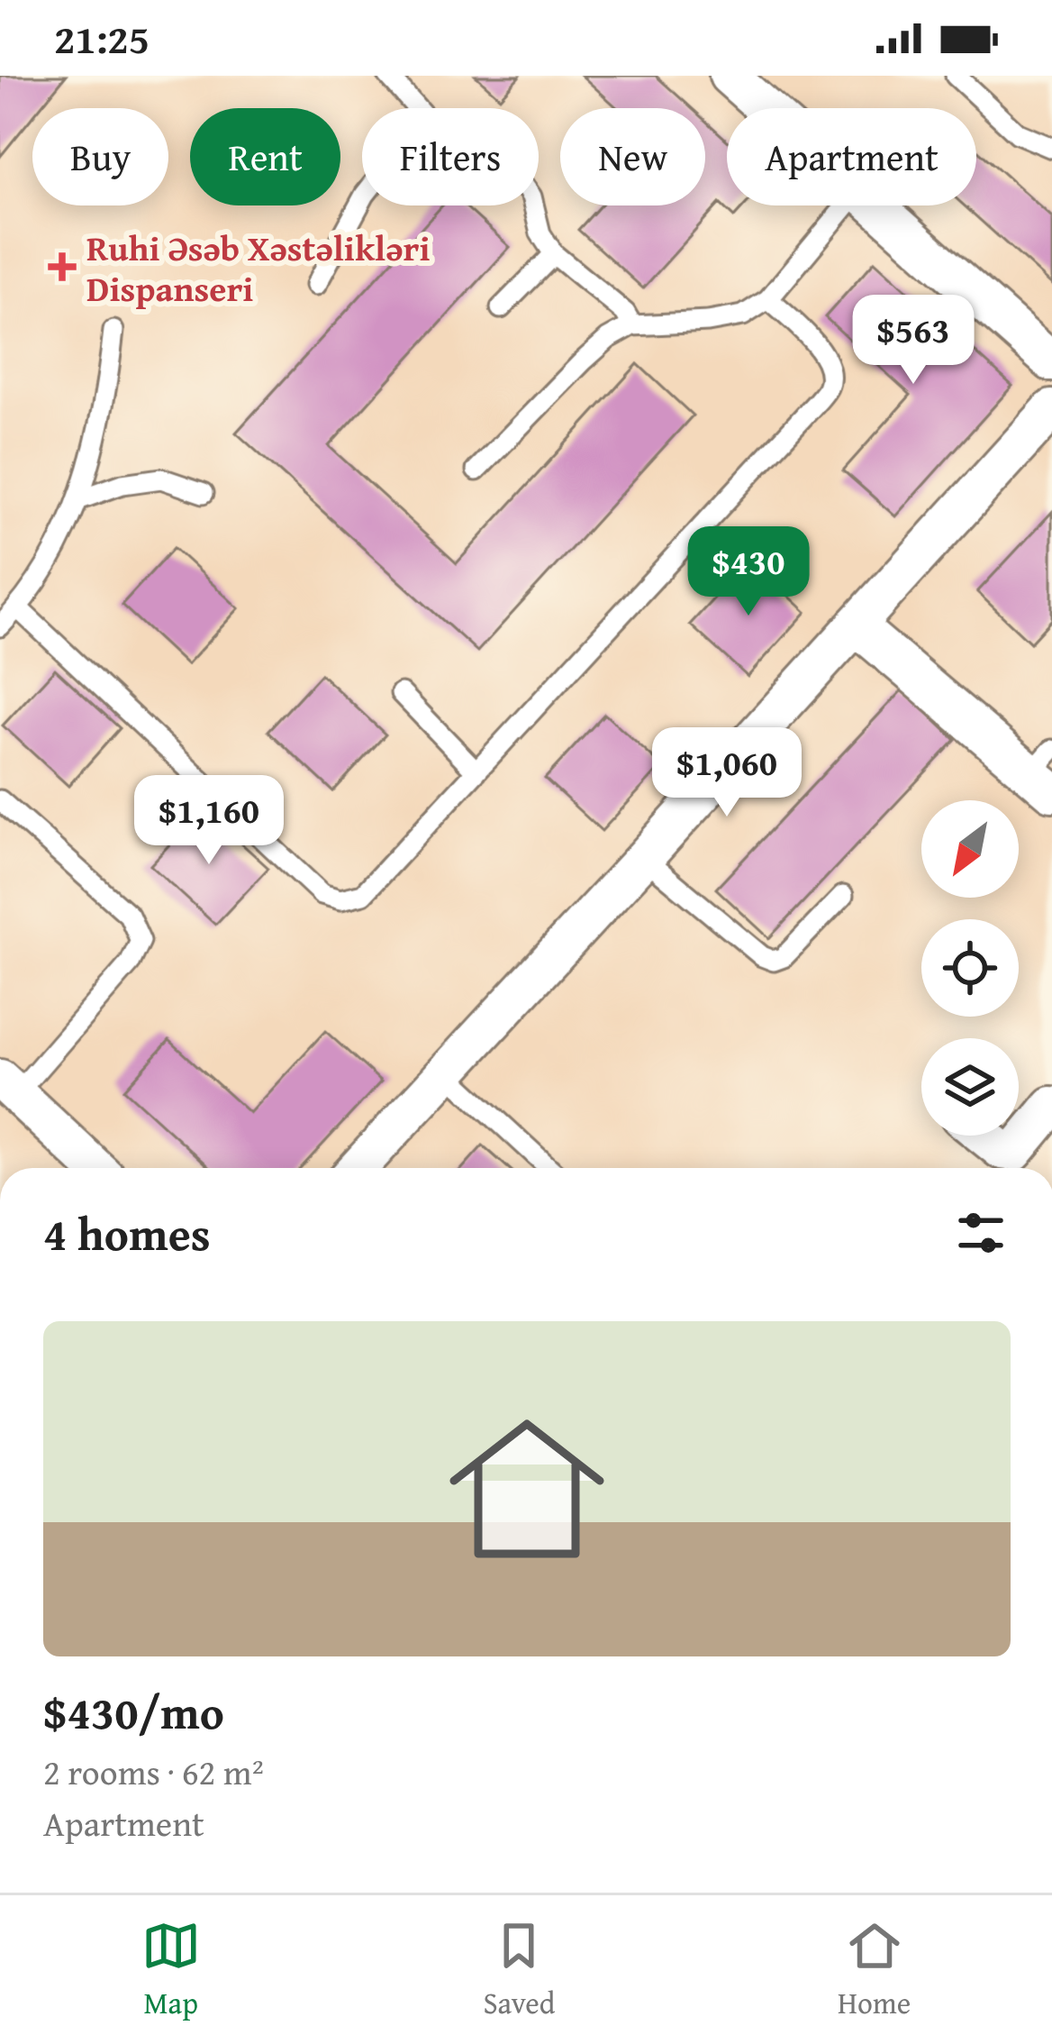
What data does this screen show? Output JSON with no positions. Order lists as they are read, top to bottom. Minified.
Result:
{"places":{"health":["Ruhi Əsəb Xəstəlikləri Dispanseri"]},"north":"bottom left","page":{"status":"21:25","chip":["Buy","Rent","Filters","New","Apartment"],"price":["$563","$430","$1,060","$1,160"],"heading":"4 homes","list":[{"name":"$430/mo","note":"2 rooms · 62 m² · Apartment"}],"tabs":["Map","Saved","Home"]}}
